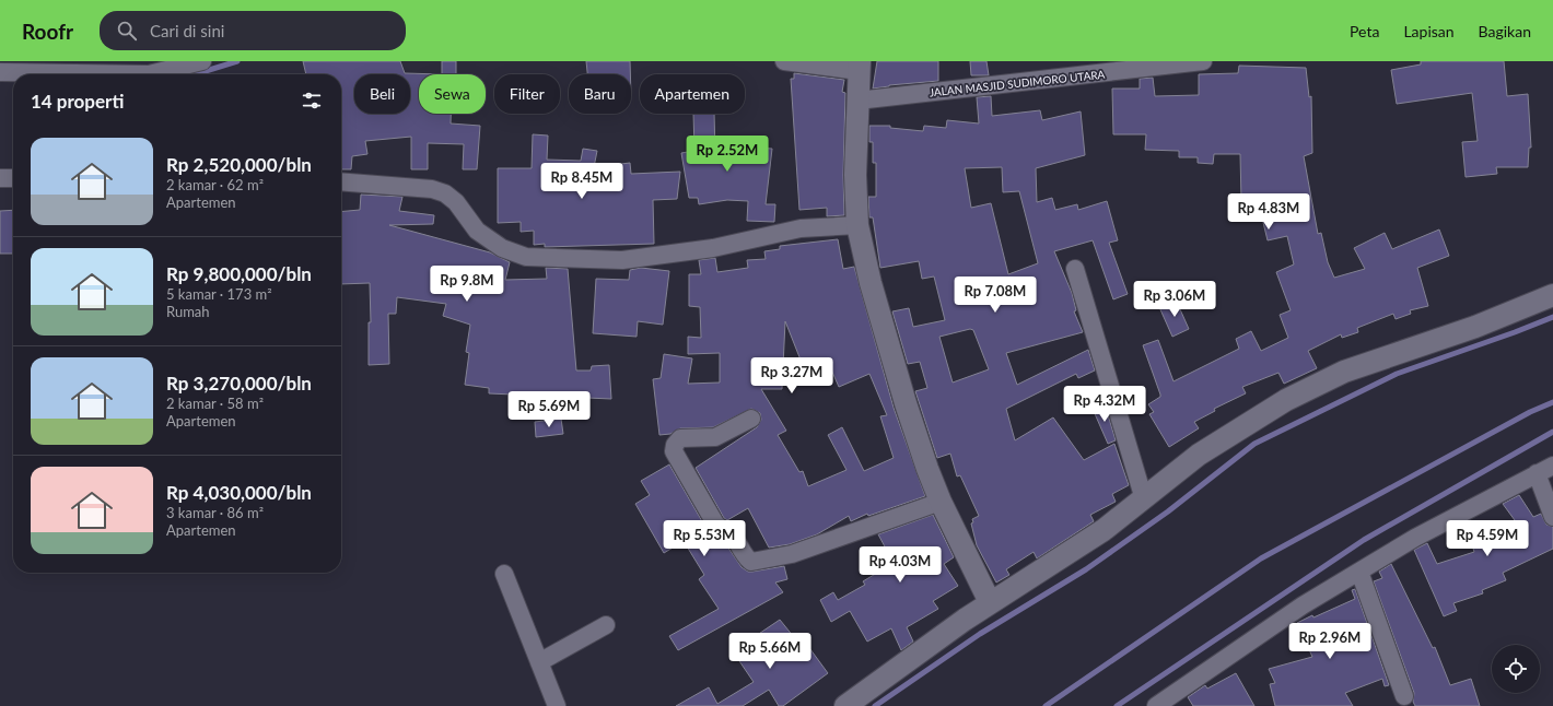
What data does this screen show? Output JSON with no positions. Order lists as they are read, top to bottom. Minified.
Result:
{"streets":{"street":["JALAN MASJID SUDIMORO UTARA"]},"page":{"header":"Roofr","search":"Cari di sini","nav":["Peta","Lapisan","Bagikan"],"chip":["Beli","Sewa","Filter","Baru","Apartemen"],"heading":"14 properti","list":[{"name":"Rp 2,520,000/bln","note":"2 kamar · 62 m² · Apartemen"},{"name":"Rp 9,800,000/bln","note":"5 kamar · 173 m² · Rumah"},{"name":"Rp 3,270,000/bln","note":"2 kamar · 58 m² · Apartemen"},{"name":"Rp 4,030,000/bln","note":"3 kamar · 86 m² · Apartemen"}],"price":["Rp 2.52M","Rp 8.45M","Rp 4.83M","Rp 9.8M","Rp 7.08M","Rp 3.06M","Rp 3.27M","Rp 4.32M","Rp 5.69M","Rp 5.53M","Rp 4.59M","Rp 4.03M","Rp 2.96M","Rp 5.66M"]}}
